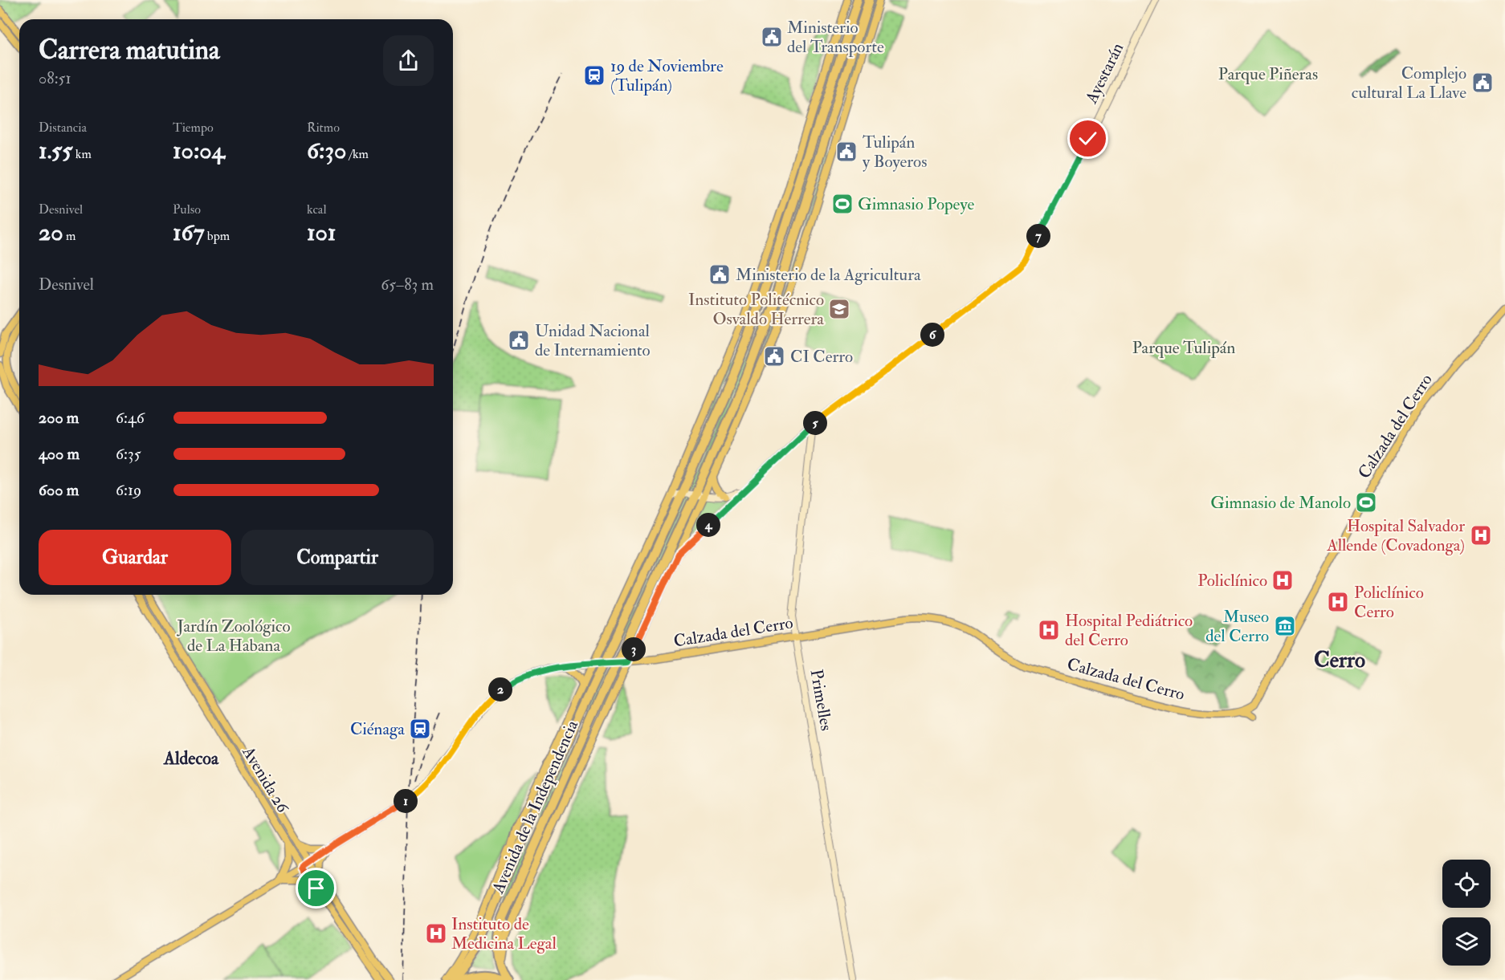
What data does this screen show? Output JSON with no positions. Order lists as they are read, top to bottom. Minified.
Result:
{"streets":{"highway":["Avenida de la Independencia"],"main road":["Ayestarán","Calzada del Cerro","Primelles","Avenida 26"]},"crossings":[["Ayestarán","Primelles"],["Calzada del Cerro","Primelles"],["Calzada del Cerro","Avenida 26"],["Calzada del Cerro","Avenida de la Independencia"]],"districts":["Cerro","Aldecoa"],"parks":["Parque Piñeras","Parque Tulipán","Jardín Zoológico de La Habana"],"places":{"public building":["Ministerio del Transporte","Complejo cultural La Llave","Tulipán y Boyeros","Ministerio de la Agricultura","Unidad Nacional de Internamiento","CI Cerro"],"station":["19 de Noviembre (Tulipán)","Ciénaga"],"sports":["Gimnasio Popeye","Gimnasio de Manolo"],"school or university":["Instituto Politécnico Osvaldo Herrera"],"hospital":["Hospital Salvador Allende (Covadonga)","Policlínico","Policlínico Cerro","Hospital Pediátrico del Cerro","Instituto de Medicina Legal"],"museum":["Museo del Cerro"]},"page":{"heading":["Carrera matutina","08:51"],"stats":[["Distancia","1.55 km"],["Tiempo","10:04"],["Ritmo","6:30 /km"],["Desnivel","20 m"],["Pulso","167 bpm"],["kcal","101"]],"pins":["7","6","5","4","3","2","1"],"chart":["Desnivel","65–83 m"],"list":[{"name":"200 m","note":"6:46"},{"name":"400 m","note":"6:35"},{"name":"600 m","note":"6:19"}],"buttons":["Guardar","Compartir"]}}
